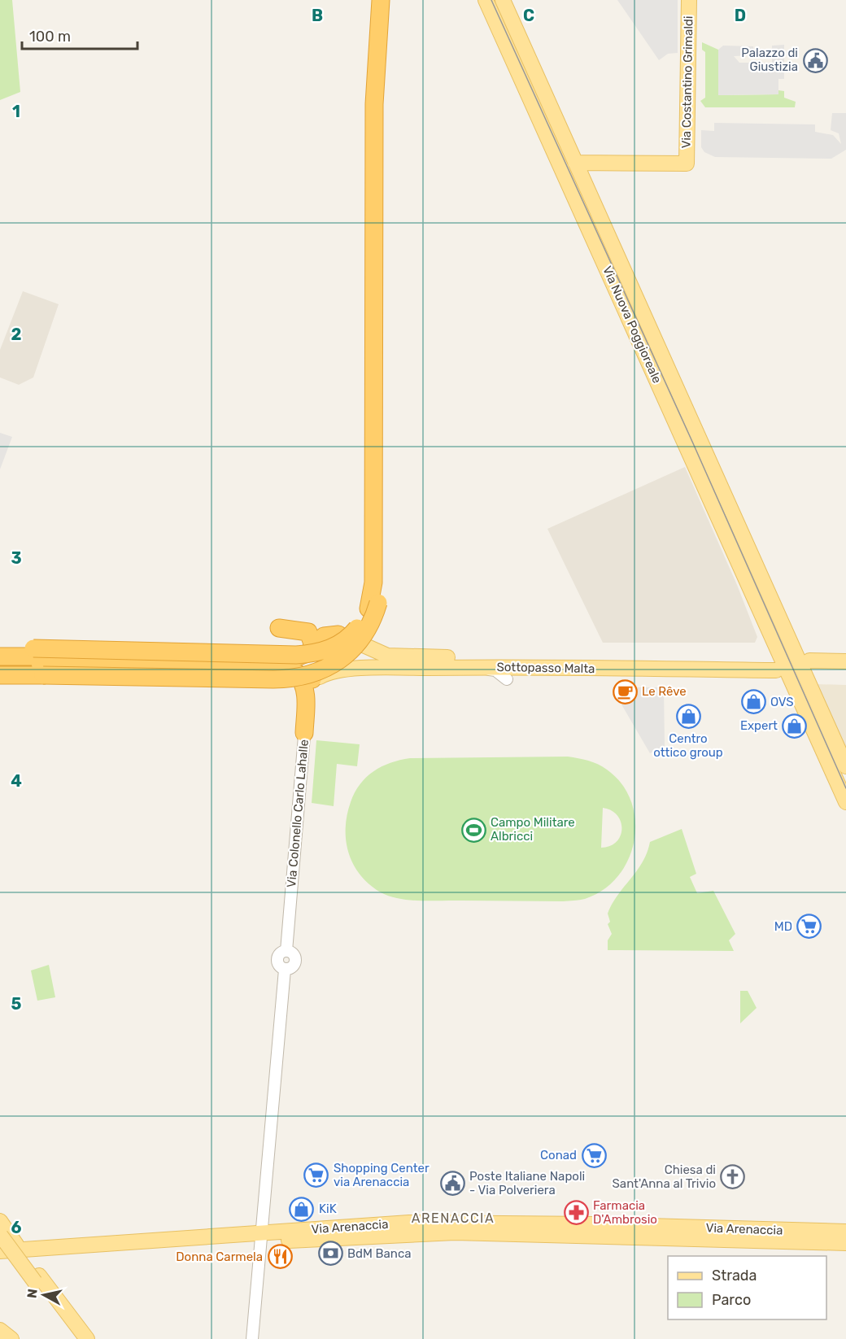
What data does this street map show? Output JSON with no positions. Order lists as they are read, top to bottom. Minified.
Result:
{"streets":{"main road":["Via Costantino Grimaldi","Via Nuova Poggioreale","Sottopasso Malta","Via Arenaccia"],"street":["Via Colonello Carlo Lahalle"]},"crossings":[["Via Costantino Grimaldi","Via Nuova Poggioreale"],["Via Nuova Poggioreale","Sottopasso Malta"],["Sottopasso Malta","Via Colonello Carlo Lahalle"],["Via Colonello Carlo Lahalle","Via Arenaccia"]],"districts":["ARENACCIA"],"places":{"public building":["Palazzo di Giustizia","Poste Italiane Napoli - Via Polveriera"],"cafe":["Le Rêve"],"shop":["OVS","Centro ottico group","Expert","KiK"],"sports":["Campo Militare Albricci"],"supermarket":["MD","Conad","Shopping Center via Arenaccia"],"church":["Chiesa di Sant'Anna al Trivio"],"pharmacy":["Farmacia D'Ambrosio"],"bank":["BdM Banca"],"restaurant":["Donna Carmela"]},"legend":["Strada","Parco"],"scale_bar":"100 m","north":"left","grid":{"columns":["B","C","D"],"rows":["1","2","3","4","5","6"]}}
